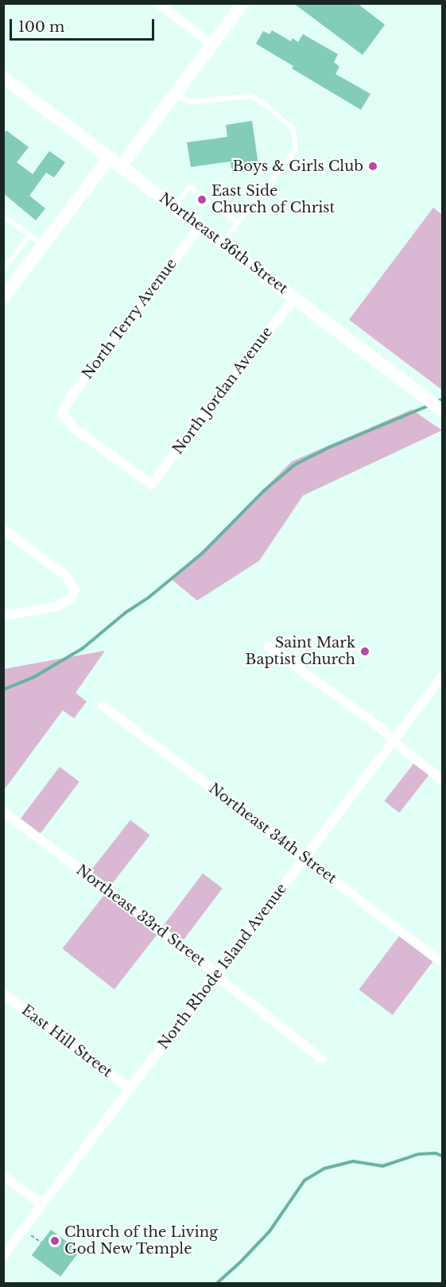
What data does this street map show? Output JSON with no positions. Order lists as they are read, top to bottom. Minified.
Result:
{"streets":{"main road":["Northeast 36th Street"],"street":["North Terry Avenue","North Jordan Avenue","Northeast 34th Street","Northeast 33rd Street","North Rhode Island Avenue","East Hill Street"]},"crossings":[["Northeast 36th Street","North Terry Avenue"],["Northeast 36th Street","North Jordan Avenue"],["North Terry Avenue","North Jordan Avenue"],["Northeast 34th Street","North Rhode Island Avenue"],["Northeast 33rd Street","North Rhode Island Avenue"],["North Rhode Island Avenue","East Hill Street"]],"places":["Boys & Girls Club","East Side Church of Christ","Saint Mark Baptist Church","Church of the Living God New Temple"],"scale_bar":"100 m"}
